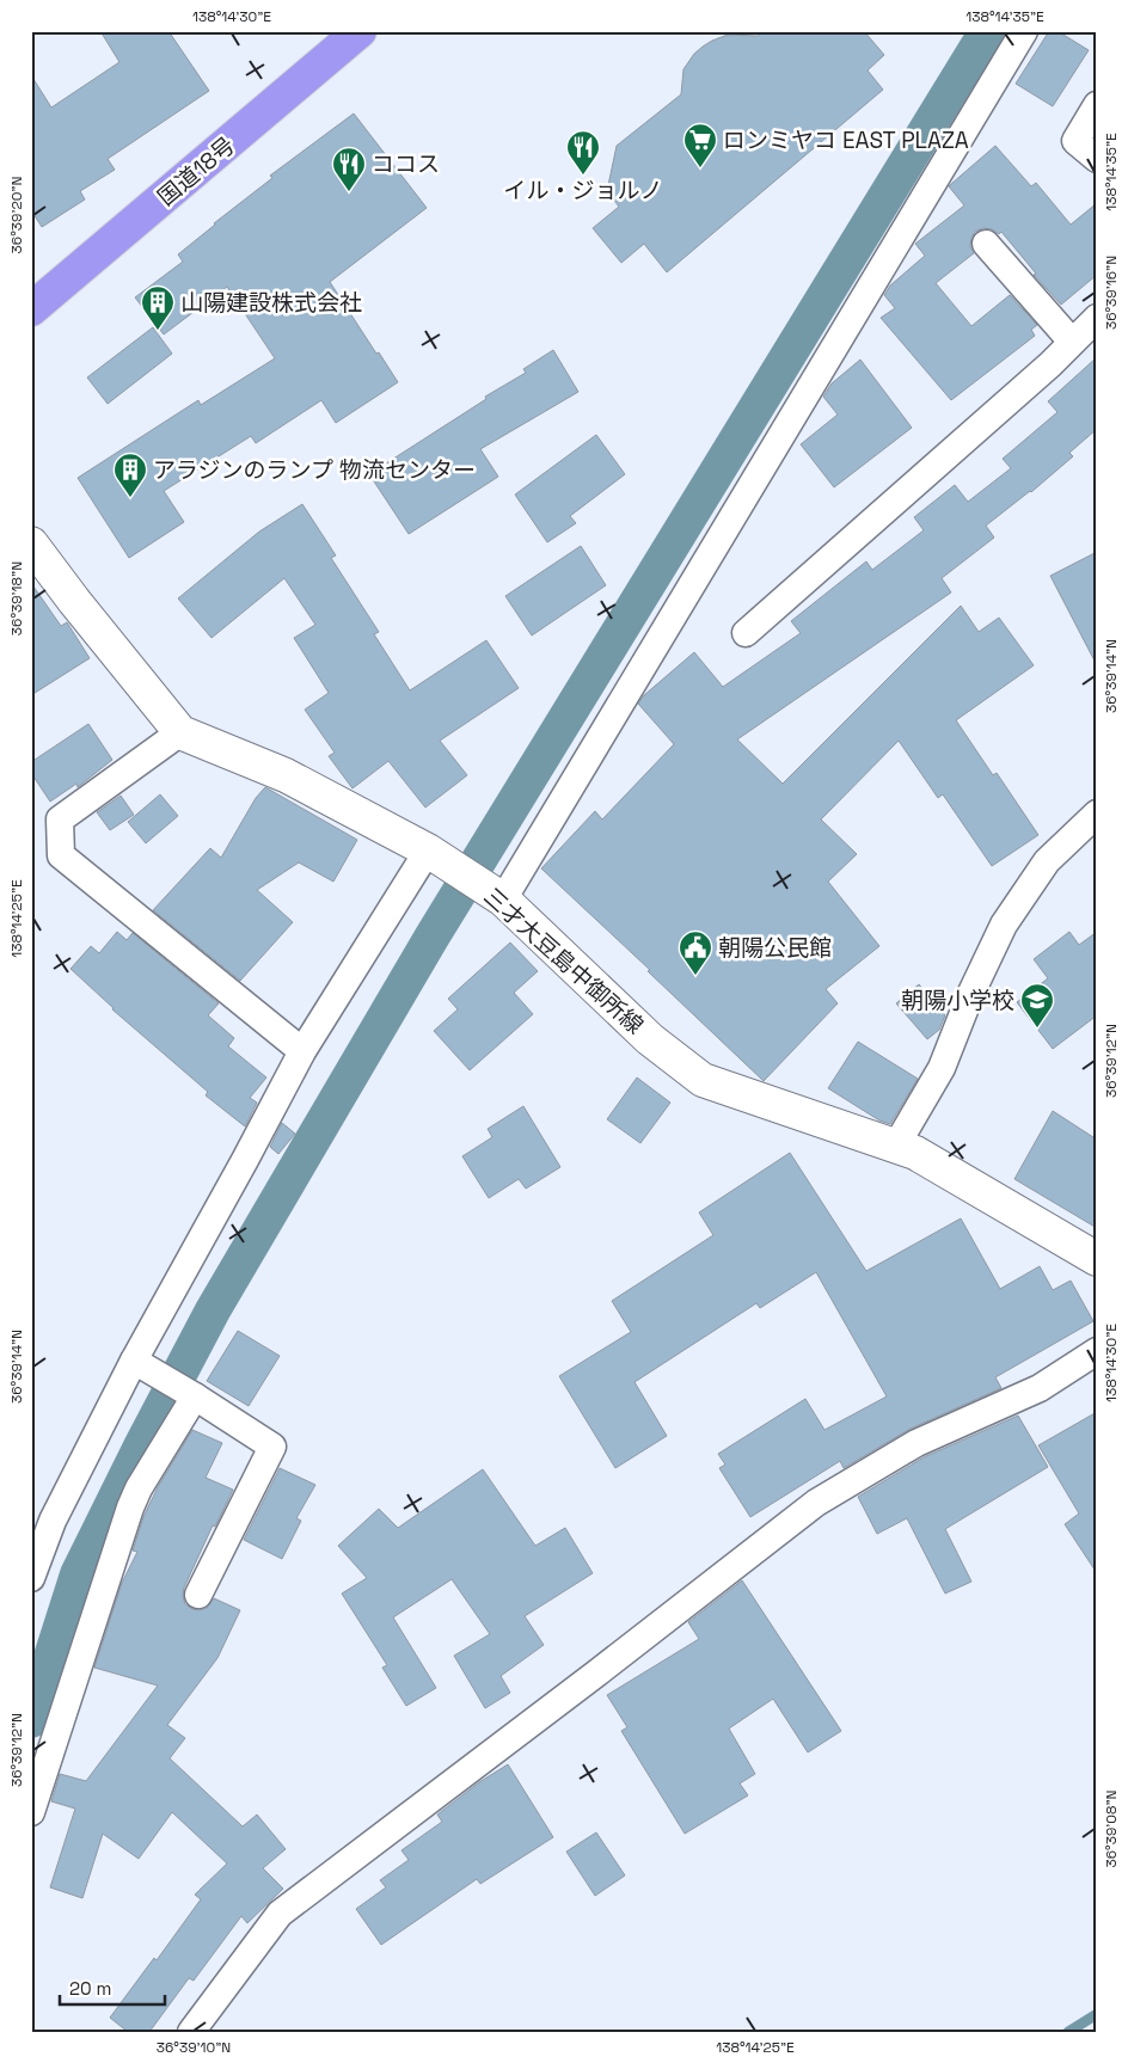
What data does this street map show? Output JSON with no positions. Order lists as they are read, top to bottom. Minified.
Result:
{"streets":{"highway":["国道18号"],"main road":["三才大豆島中御所線"]},"places":{"supermarket":["ロンミヤコ EAST PLAZA"],"restaurant":["イル・ジョルノ","ココス"],"building":["山陽建設株式会社","アラジンのランプ 物流センター"],"public building":["朝陽公民館"],"school or university":["朝陽小学校"]},"scale_bar":"20 m","coordinates":["138°14'30\"E","138°14'35\"E","36°39'20\"N","36°39'16\"N","36°39'18\"N","36°39'14\"N","138°14'25\"E","36°39'12\"N","36°39'08\"N","36°39'10\"N"]}
